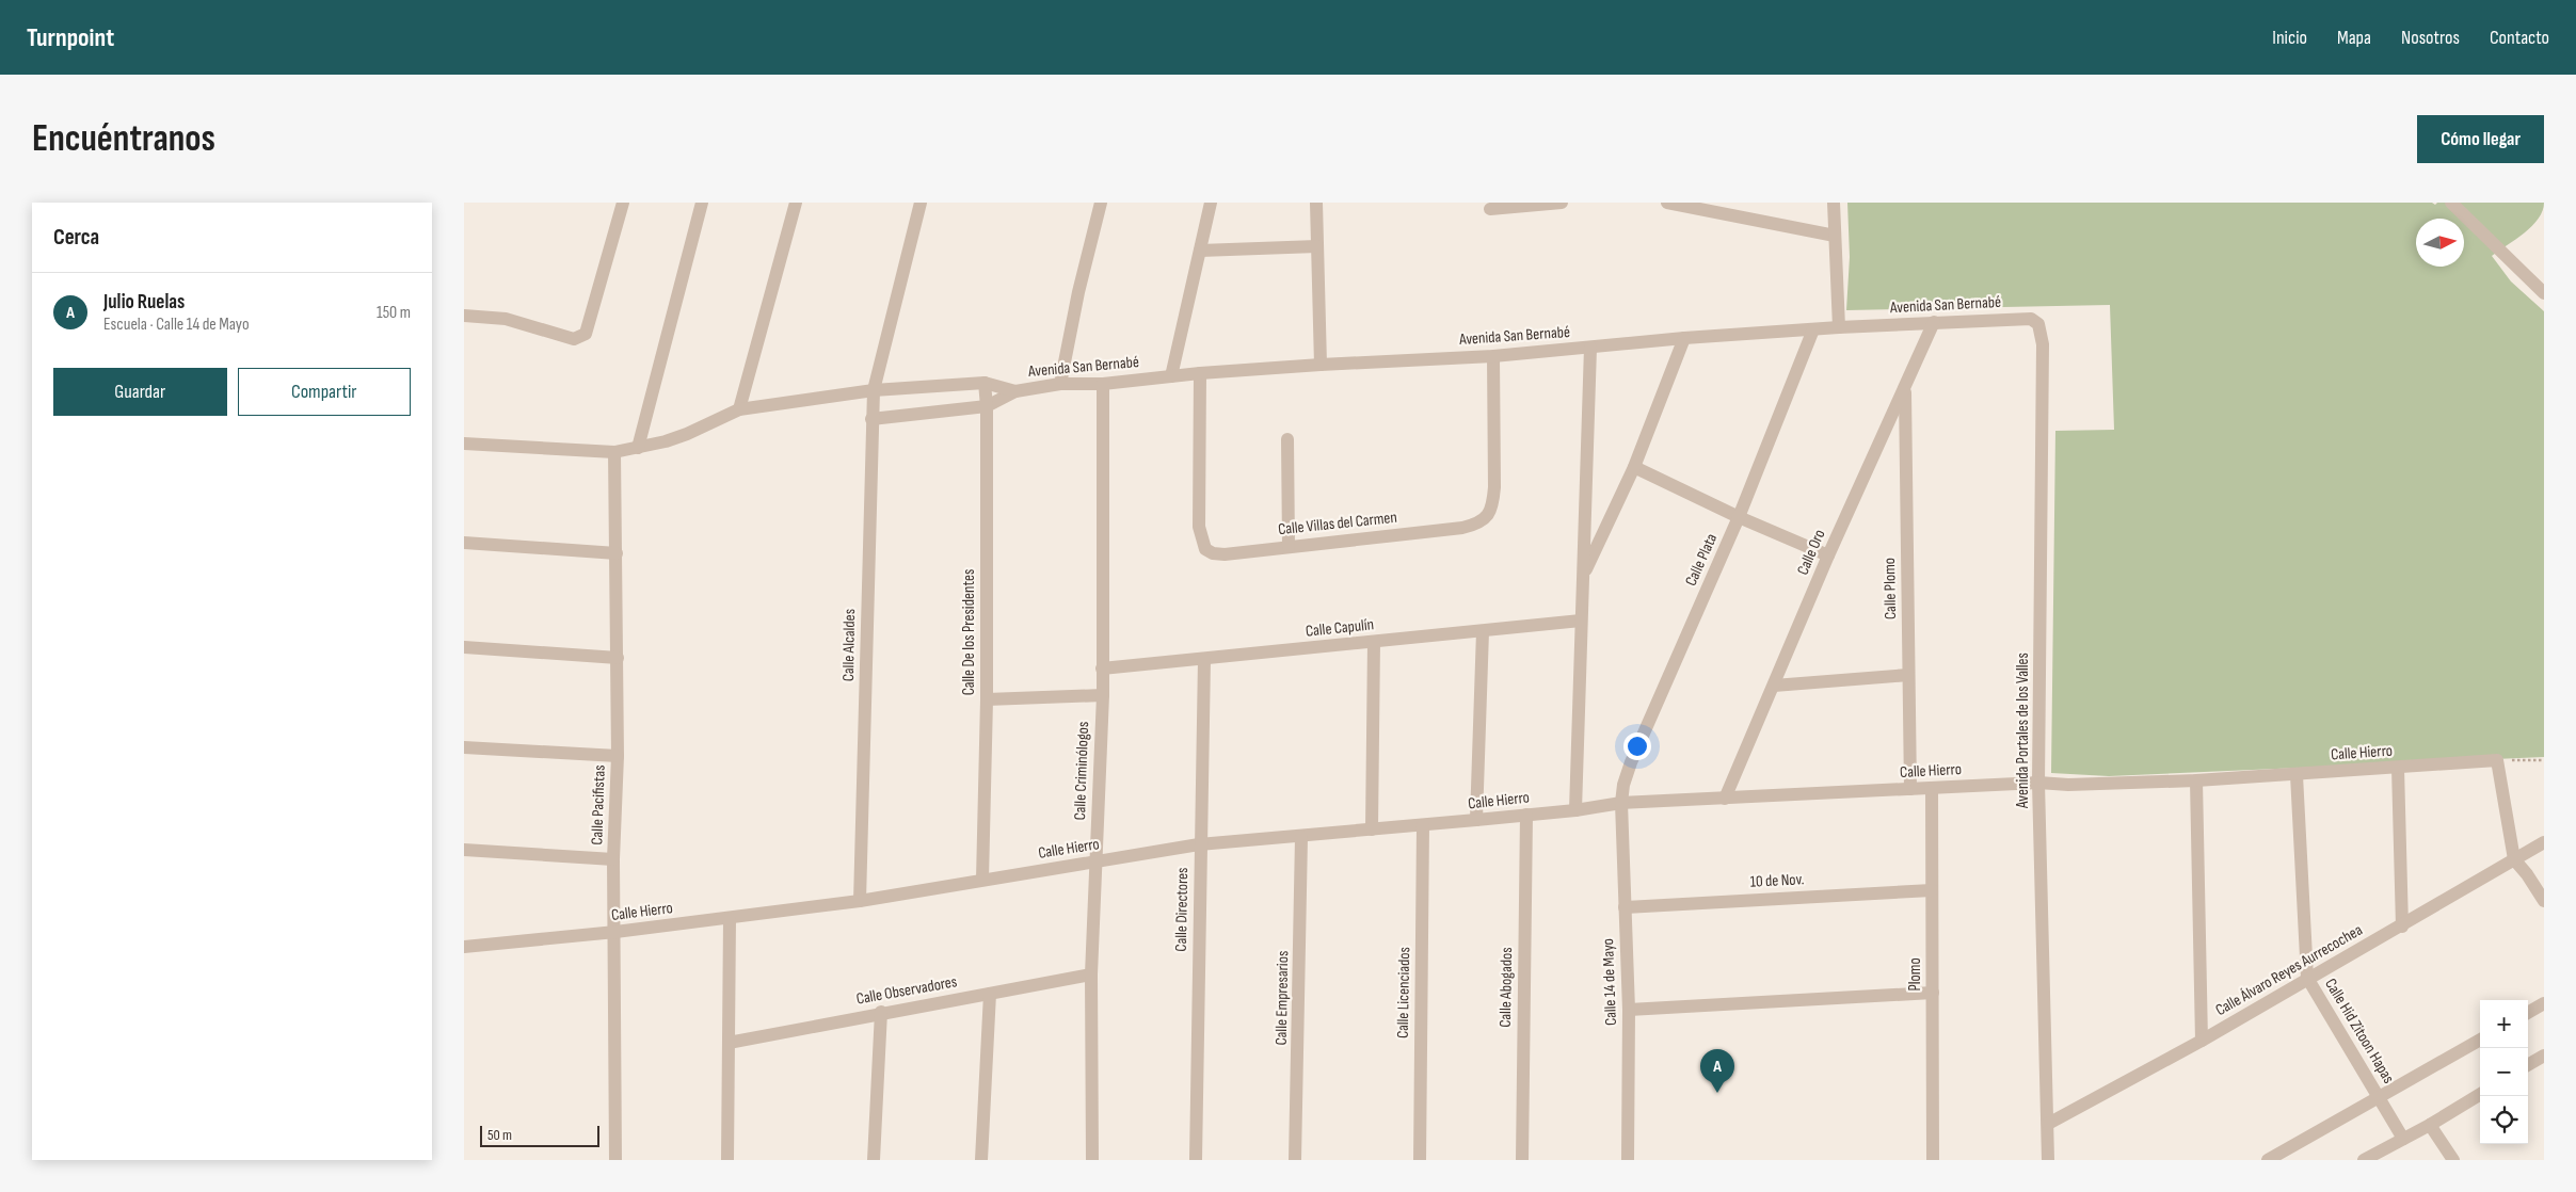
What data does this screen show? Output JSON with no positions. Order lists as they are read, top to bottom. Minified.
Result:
{"streets":{"street":["Avenida San Bernabé","Calle Villas del Carmen","Calle Oro","Calle Plata","Calle Plomo","Calle Capulín","Calle De los Presidentes","Calle Alcaldes","Avenida Portales de los Valles","Calle Hierro","Calle Criminólogos","Calle Pacifistas","10 de Nov.","Calle Directores","Calle Álvaro Reyes Aurrecochea","Plomo","Calle 14 de Mayo","Calle Abogados","Calle Observadores","Calle Licenciados","Calle Empresarios","Calle Hid Zitoon Hapas"]},"crossings":[["Avenida San Bernabé","Calle Villas del Carmen"],["Avenida San Bernabé","Calle Oro"],["Avenida San Bernabé","Calle Plata"],["Avenida San Bernabé","Calle De los Presidentes"],["Avenida San Bernabé","Calle Alcaldes"],["Avenida San Bernabé","Avenida Portales de los Valles"],["Avenida San Bernabé","Calle Criminólogos"],["Avenida San Bernabé","Calle Pacifistas"],["Calle Oro","Calle Plomo"],["Calle Oro","Calle Hierro"],["Calle Plata","Calle Hierro"],["Calle Plata","Calle 14 de Mayo"],["Calle Plomo","Calle Hierro"],["Calle Capulín","Calle Criminólogos"],["Calle Capulín","Calle Directores"],["Calle De los Presidentes","Calle Hierro"],["Calle Alcaldes","Calle Hierro"],["Avenida Portales de los Valles","Calle Hierro"],["Avenida Portales de los Valles","Calle Álvaro Reyes Aurrecochea"],["Calle Hierro","Calle Criminólogos"],["Calle Hierro","Calle Pacifistas"],["Calle Hierro","Calle Directores"],["Calle Hierro","Plomo"],["Calle Hierro","Calle 14 de Mayo"],["Calle Hierro","Calle Abogados"],["Calle Hierro","Calle Licenciados"],["Calle Hierro","Calle Empresarios"],["Calle Hierro","Calle Hid Zitoon Hapas"],["Calle Criminólogos","Calle Observadores"],["10 de Nov.","Plomo"],["10 de Nov.","Calle 14 de Mayo"],["Calle Álvaro Reyes Aurrecochea","Calle Hid Zitoon Hapas"]],"scale_bar":"50 m","north":"right","page":{"header":"Turnpoint","nav":["Inicio","Mapa","Nosotros","Contacto"],"buttons":["Cómo llegar",["Guardar","Compartir"]],"title":"Encuéntranos","heading":"Cerca","list":[{"mark":"A","name":"Julio Ruelas","note":"Escuela · Calle 14 de Mayo","value":"150 m"}],"map_buttons":["+","−"],"pins":"A","scale":"50 m"}}
